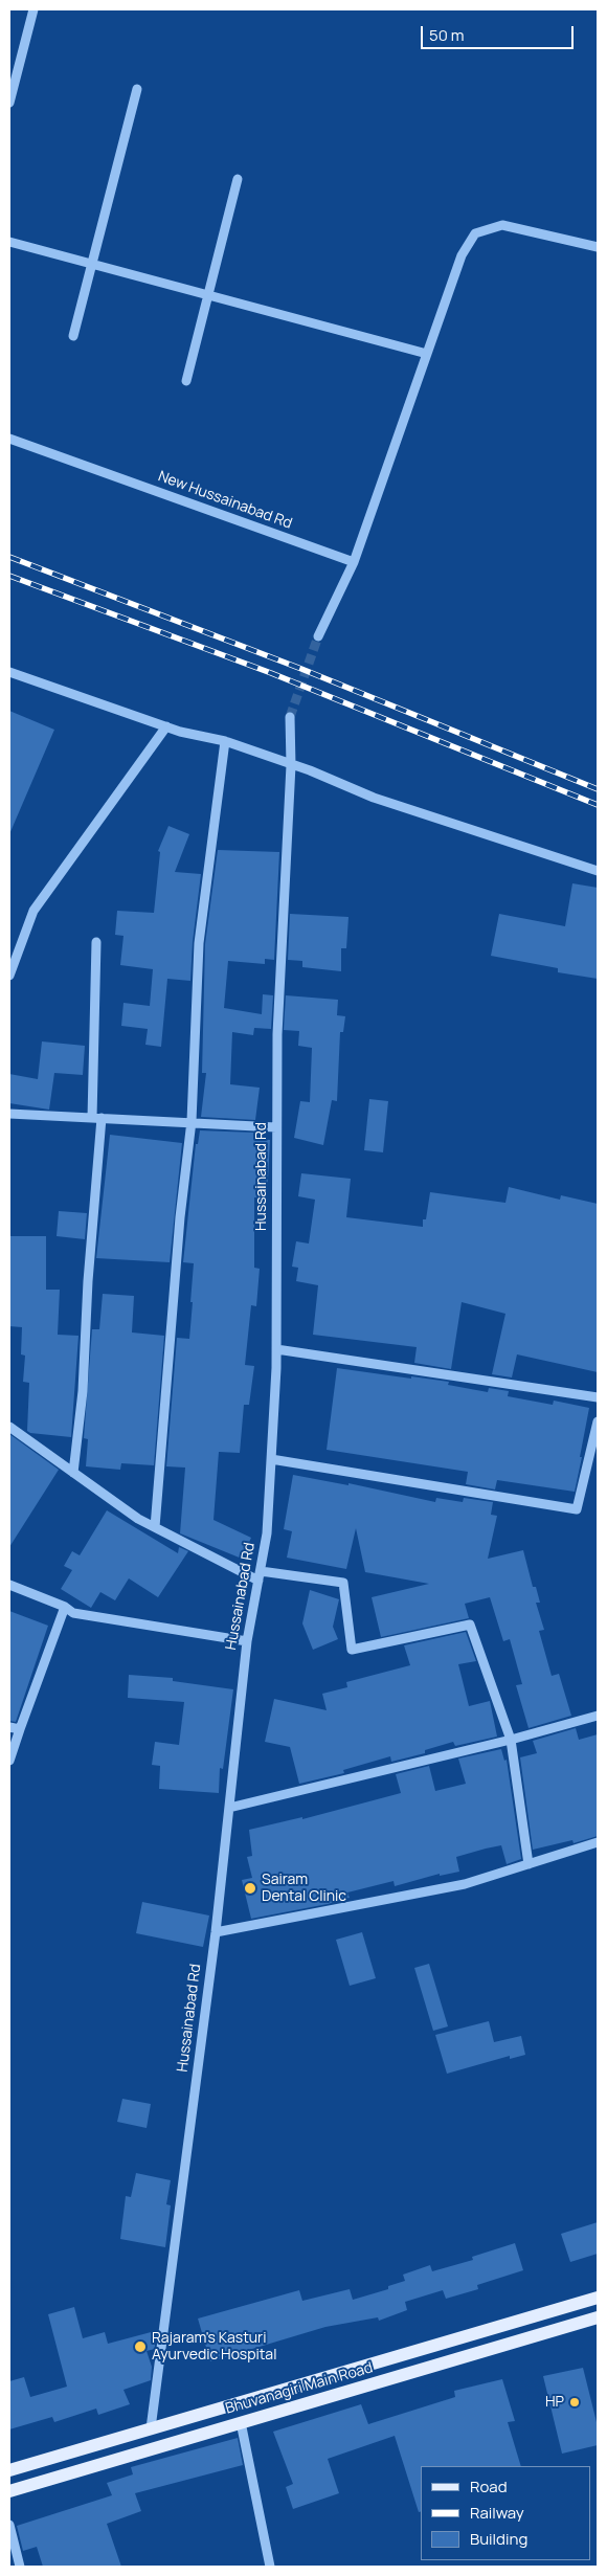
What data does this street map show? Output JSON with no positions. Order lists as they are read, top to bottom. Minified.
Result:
{"streets":{"main road":["Bhuvanagiri Main Road"],"street":["New Hussainabad Rd","Hussainabad Rd"]},"crossings":[["Hussainabad Rd","Bhuvanagiri Main Road"]],"places":["Sairam Dental Clinic","Rajaram's Kasturi Ayurvedic Hospital","HP"],"legend":["Road","Railway","Building"],"scale_bar":"50 m"}
